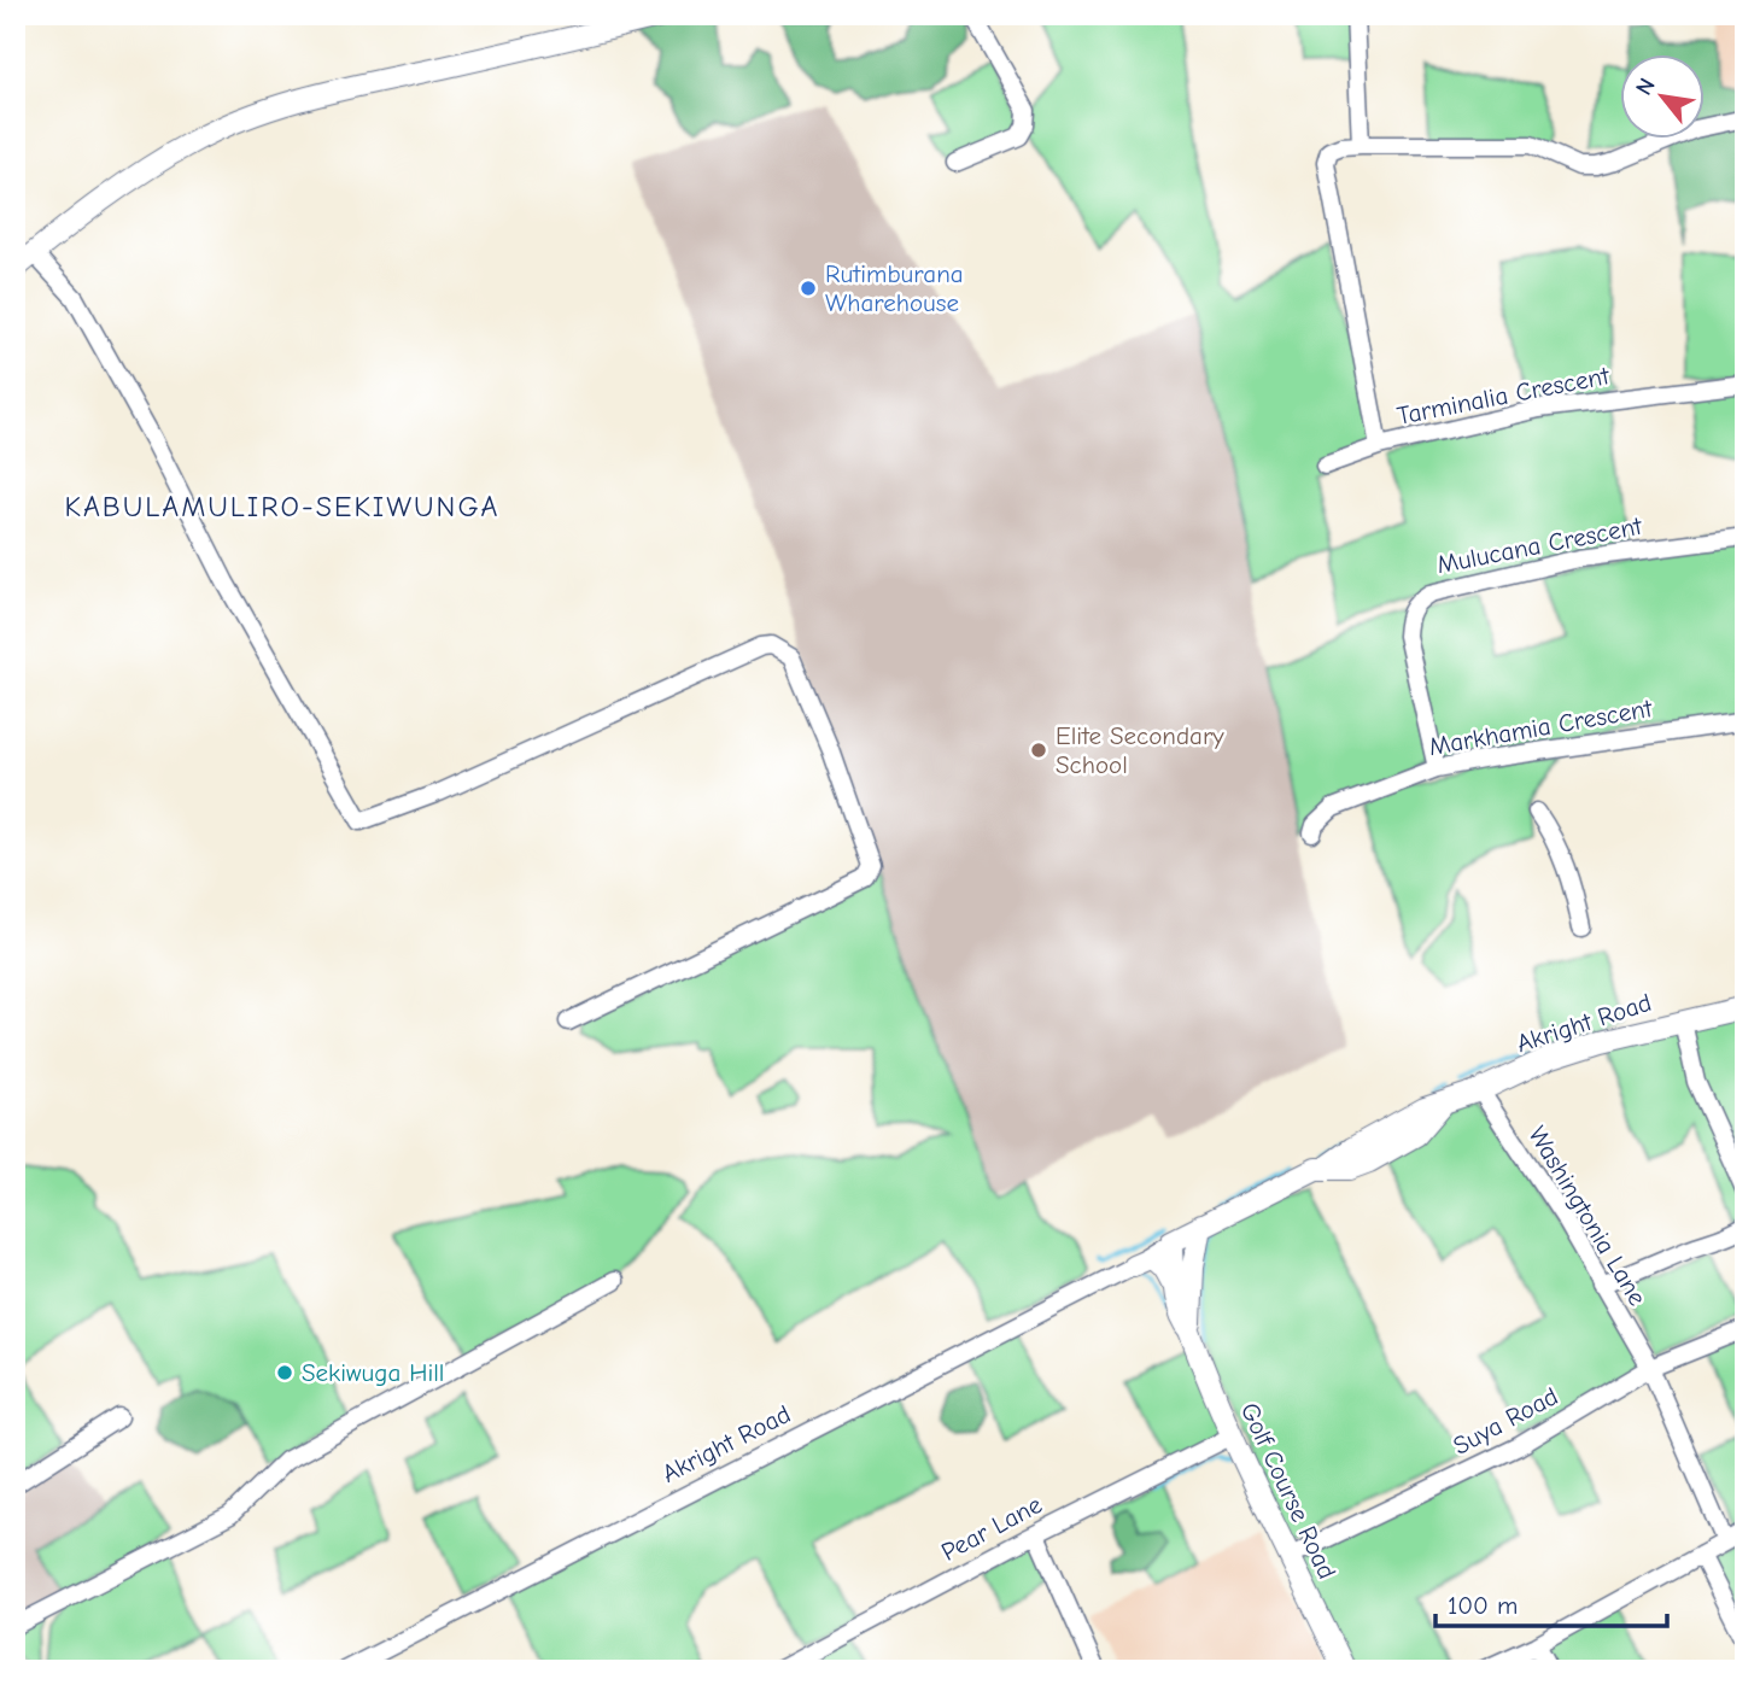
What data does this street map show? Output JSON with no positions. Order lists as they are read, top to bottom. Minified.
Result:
{"streets":{"street":["Tarminalia Crescent","Mulucana Crescent","Markhamia Crescent","Akright Road","Washingtonia Lane","Suya Road","Golf Course Road","Pear Lane"]},"crossings":[["Mulucana Crescent","Markhamia Crescent"],["Akright Road","Washingtonia Lane"],["Akright Road","Golf Course Road"],["Washingtonia Lane","Suya Road"],["Suya Road","Golf Course Road"],["Golf Course Road","Pear Lane"]],"districts":["KABULAMULIRO-SEKIWUNGA"],"places":["Rutimburana Wharehouse","Elite Secondary School","Sekiwuga Hill"],"scale_bar":"100 m","north":"top left"}
